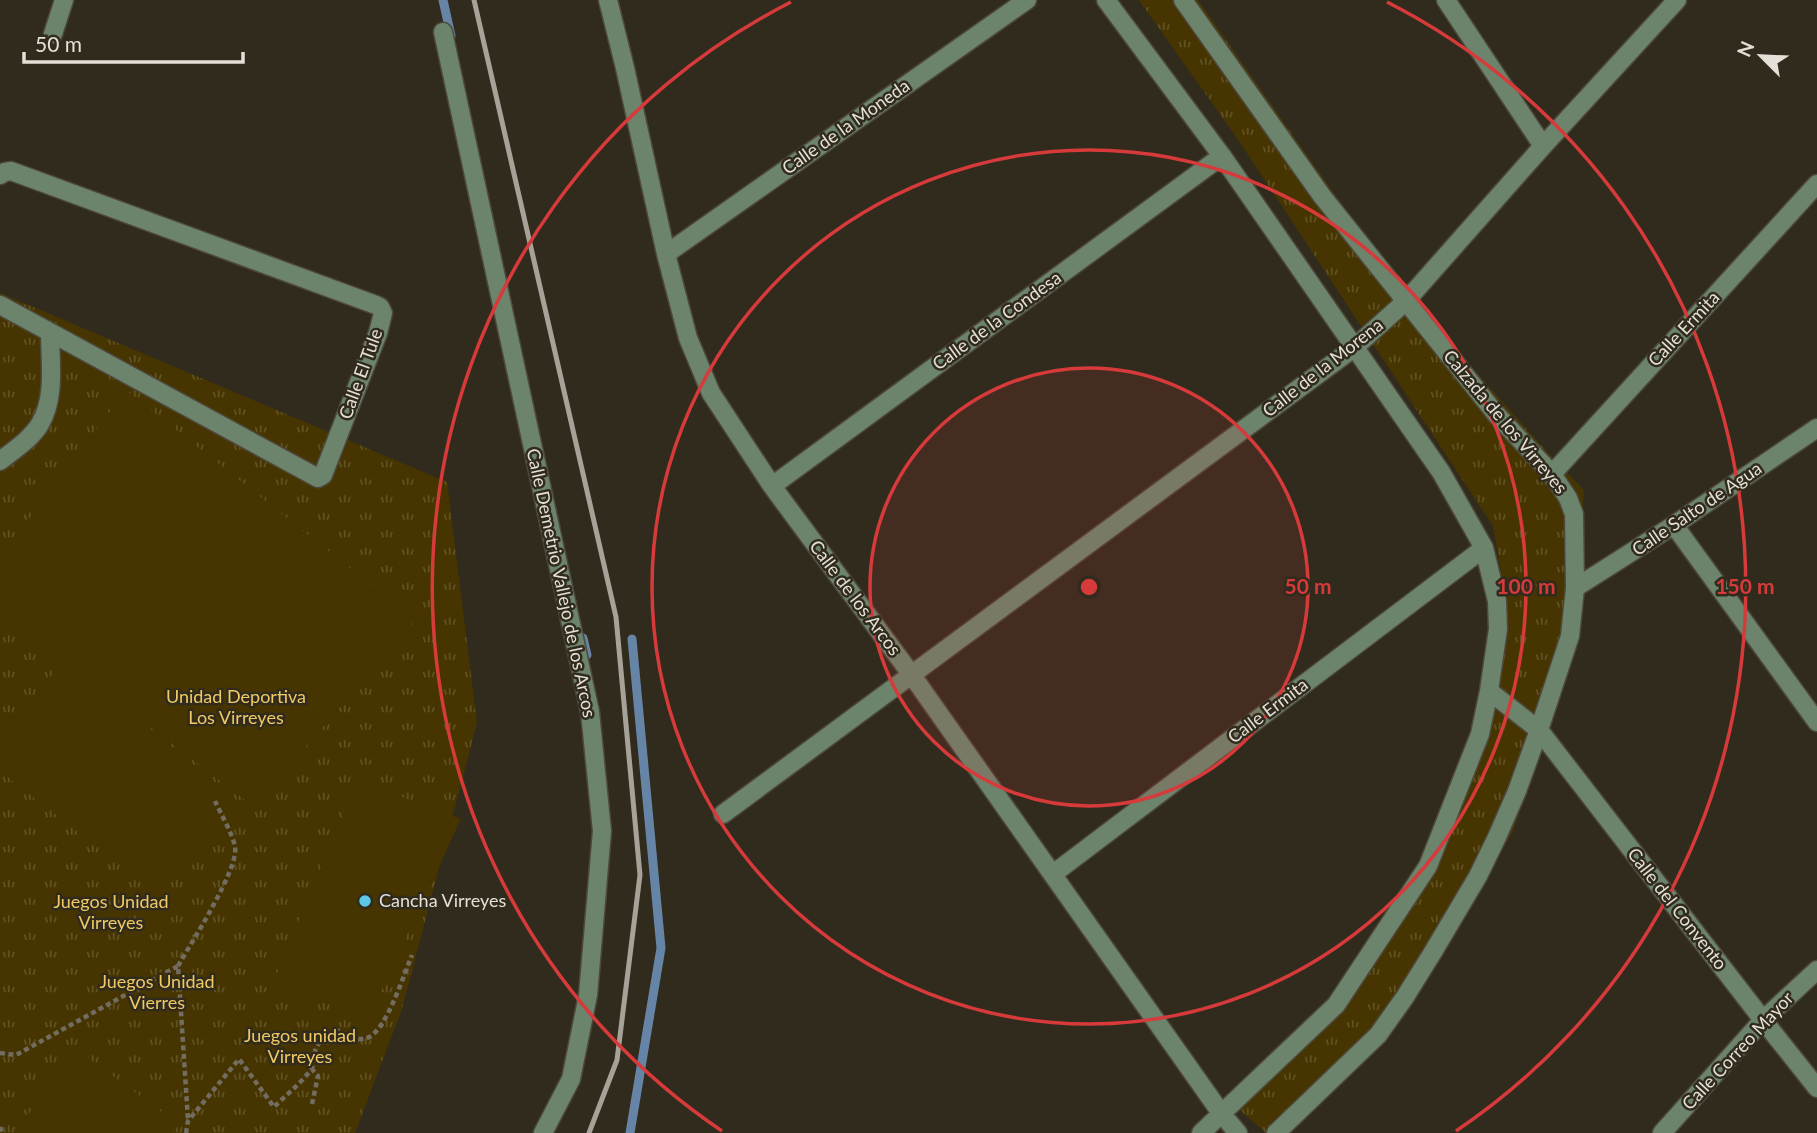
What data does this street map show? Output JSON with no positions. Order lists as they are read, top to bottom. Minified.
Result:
{"streets":{"street":["Calle de la Moneda","Calle de la Condesa","Calle Ermita","Calle de la Morena","Calle El Tule","Calzada de los Virreyes","Calle Salto de Agua","Calle Demetrio Vallejo de los Arcos","Calle de los Arcos","Calle del Convento","Calle Correo Mayor"]},"crossings":[["Calle de la Moneda","Calle de los Arcos"],["Calle de la Condesa","Calle de los Arcos"],["Calle Ermita","Calzada de los Virreyes"],["Calle Ermita","Calle de los Arcos"],["Calle de la Morena","Calzada de los Virreyes"],["Calle de la Morena","Calle de los Arcos"],["Calzada de los Virreyes","Calle Salto de Agua"],["Calzada de los Virreyes","Calle del Convento"],["Calle del Convento","Calle Correo Mayor"]],"parks":["Unidad Deportiva Los Virreyes","Juegos Unidad Virreyes","Juegos Unidad Vierres","Juegos unidad Virreyes"],"places":["Cancha Virreyes"],"scale_bar":"50 m","north":"top left","rings":["50 m","100 m","150 m"]}
